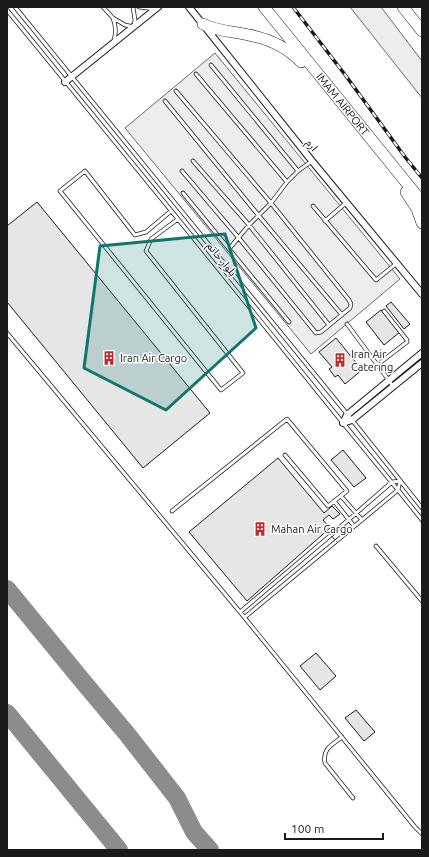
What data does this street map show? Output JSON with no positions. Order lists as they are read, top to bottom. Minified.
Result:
{"streets":{"highway":["IMAM AIRPORT"],"street":["ارم"],"lane":["بلوار خاتم"]},"places":{"building":["Iran Air Cargo","Iran Air Catering","Mahan Air Cargo"]},"scale_bar":"100 m"}
